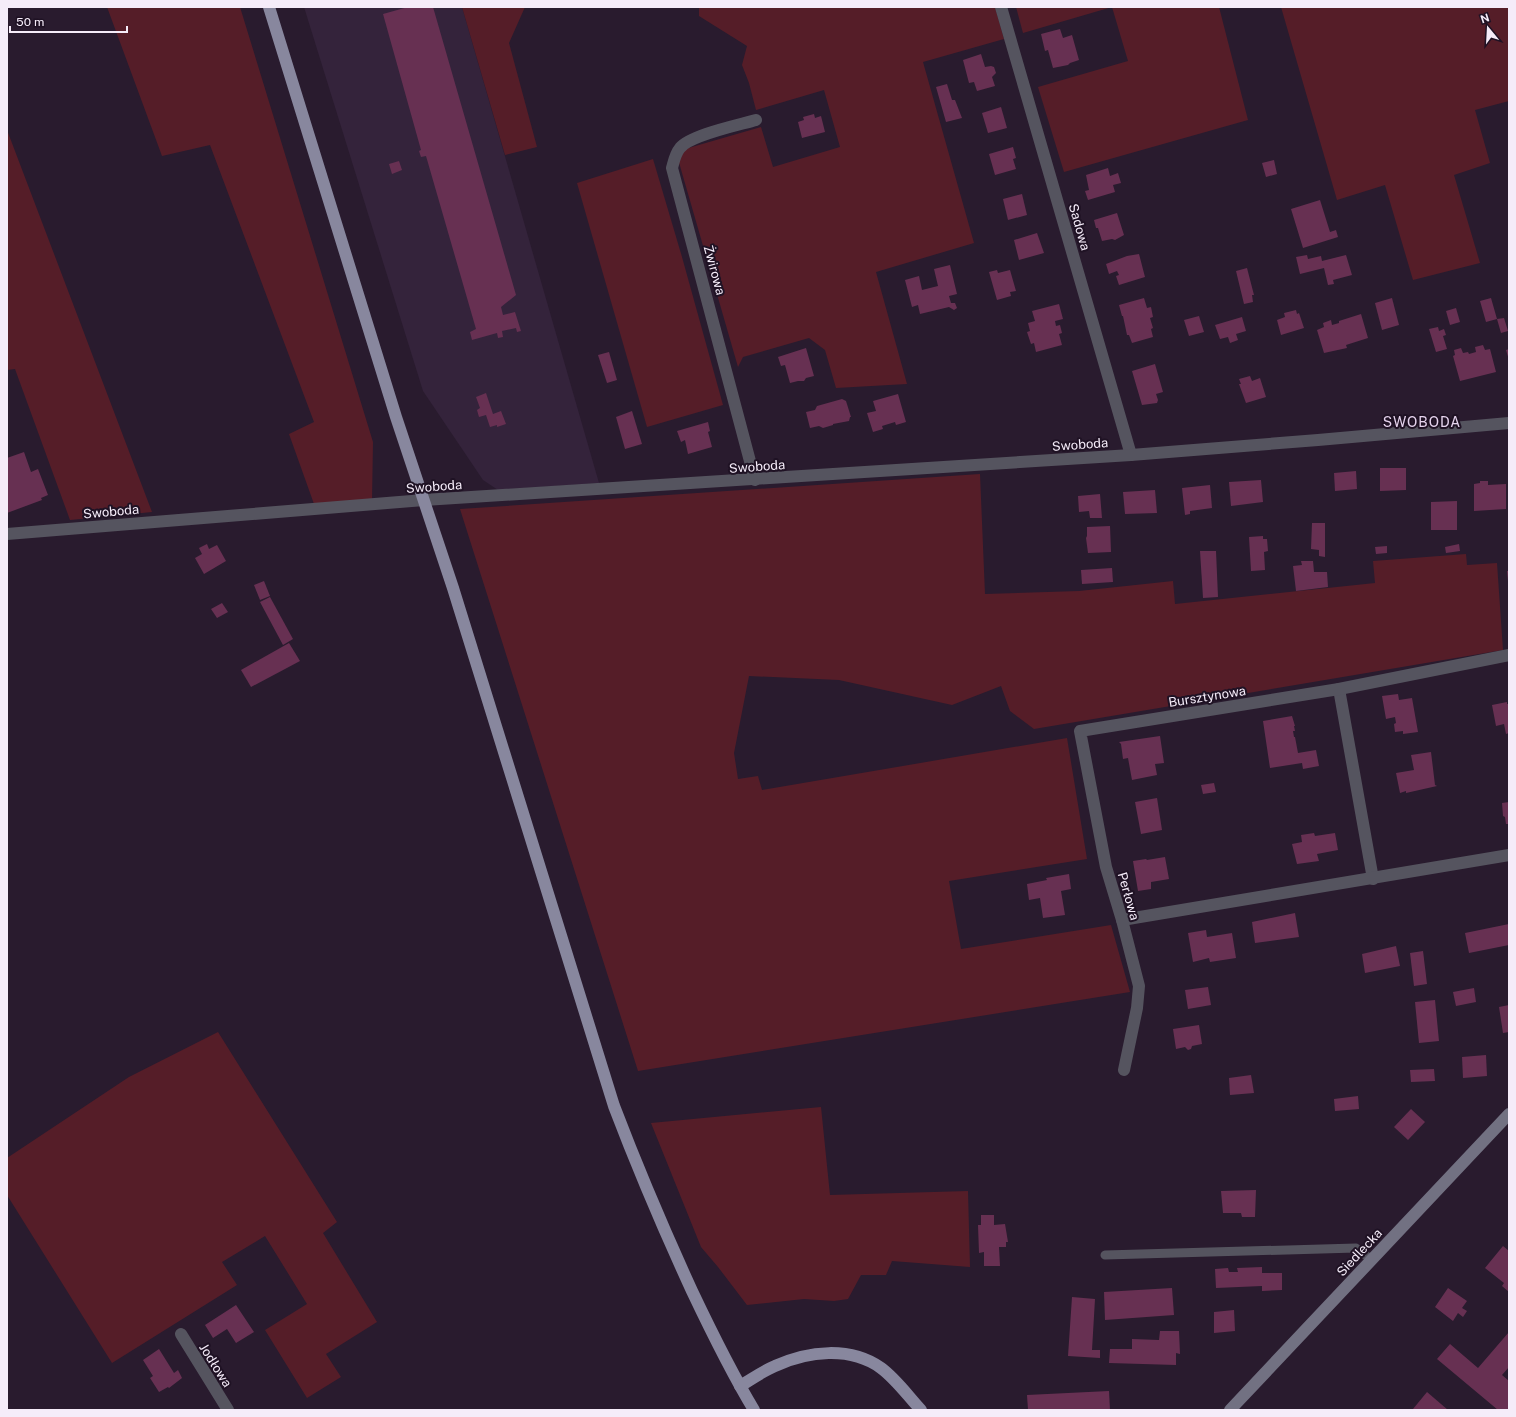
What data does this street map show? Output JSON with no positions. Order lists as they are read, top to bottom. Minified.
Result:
{"streets":{"main road":["Siedlecka"],"street":["Sadowa","Żwirowa","Swoboda","Bursztynowa","Perłowa","Jodłowa"]},"crossings":[["Sadowa","Swoboda"],["Żwirowa","Swoboda"],["Bursztynowa","Perłowa"]],"districts":["SWOBODA"],"scale_bar":"50 m","north":"top"}
